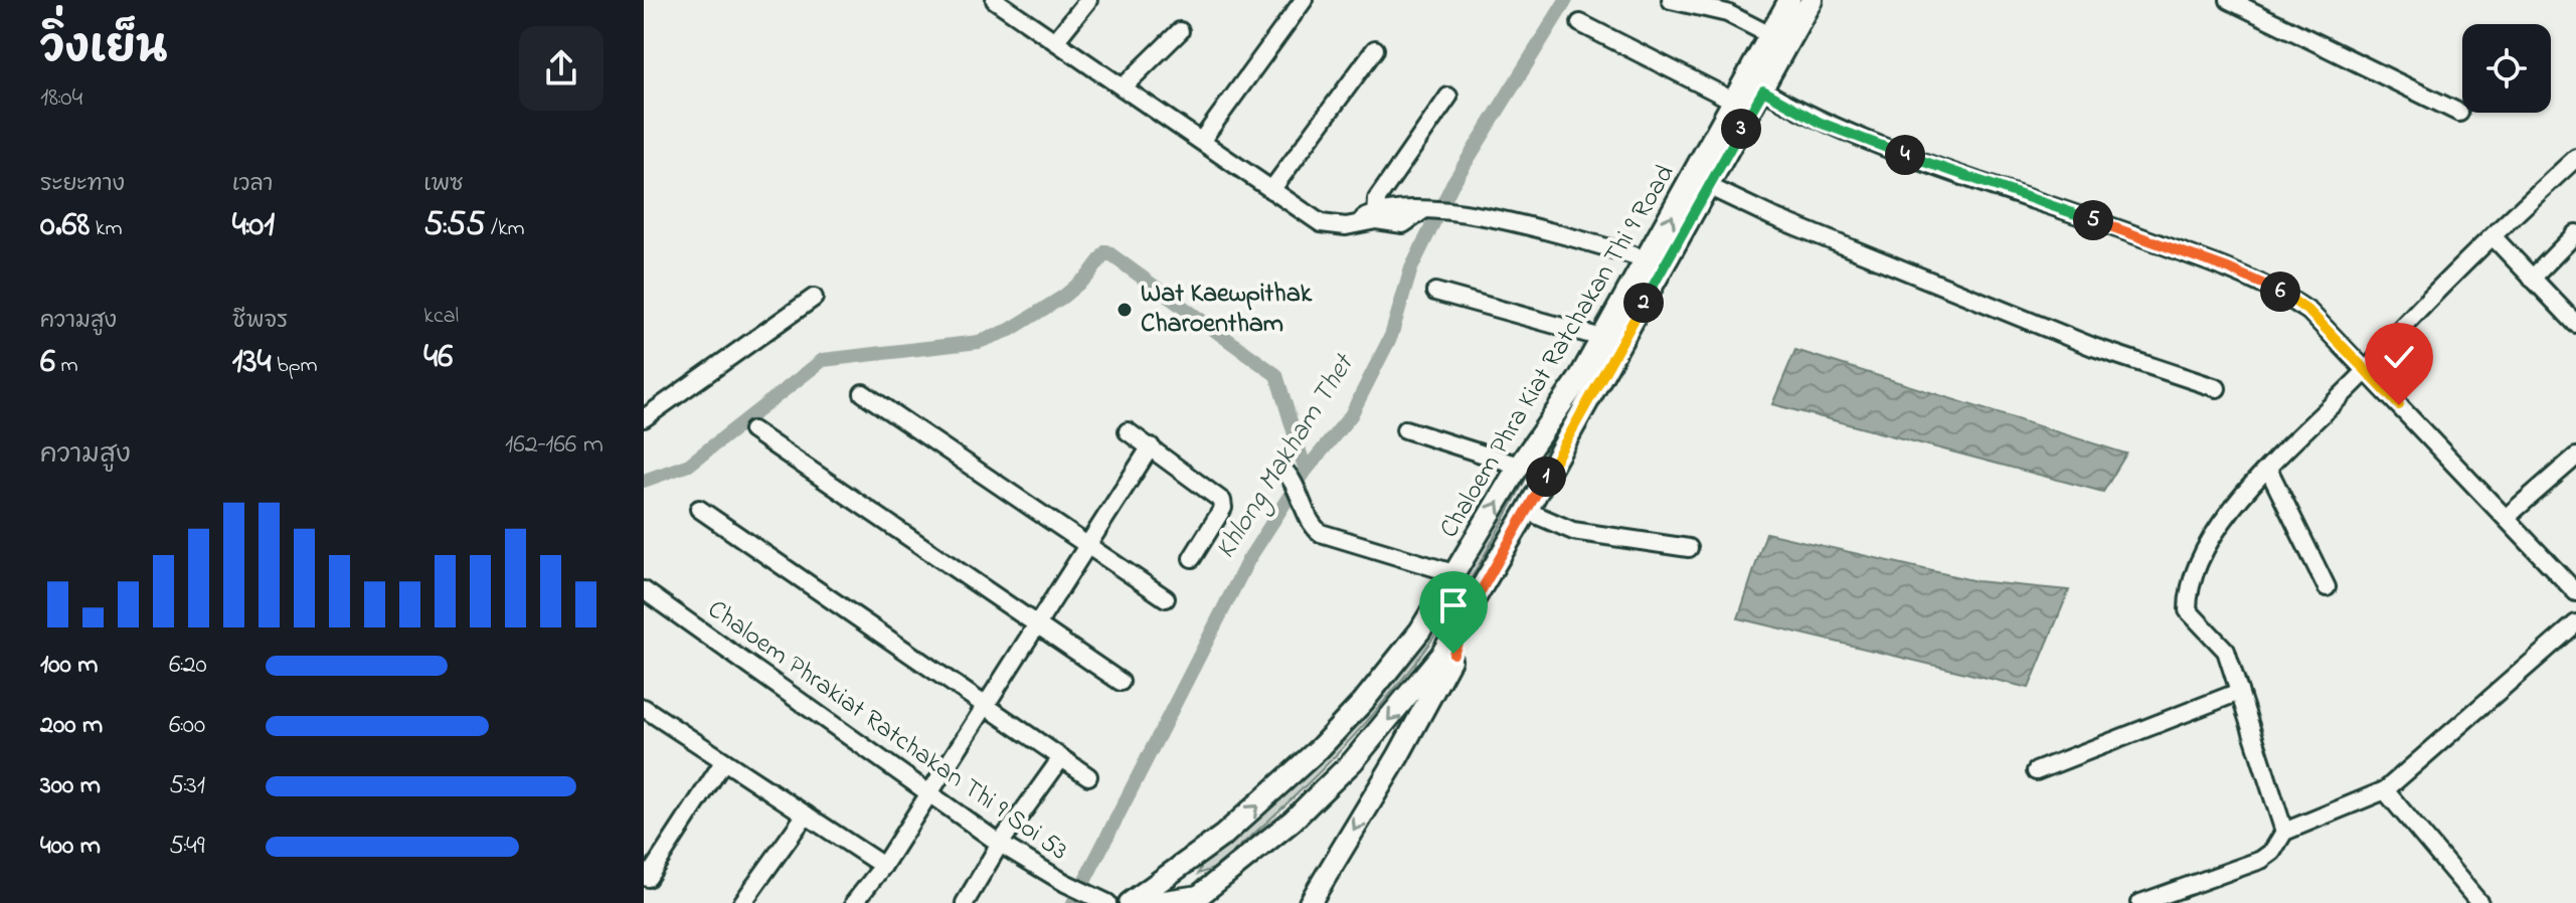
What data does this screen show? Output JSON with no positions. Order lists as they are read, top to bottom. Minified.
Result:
{"streets":{"main road":["Chaloem Phra Kiat Ratchakan Thi 9 Road"],"street":["Chaloem Phrakiat Ratchakan Thi 9 Soi 53"]},"water":["Khlong Makham Thet"],"places":["Wat Kaewpithak Charoentham"],"page":{"heading":["วิ่งเย็น","18:04"],"pins":["3","4","5","6","2","1"],"stats":[["ระยะทาง","0.68 km"],["เวลา","4:01"],["เพซ","5:55 /km"],["ความสูง","6 m"],["ชีพจร","134 bpm"],["kcal","46"]],"chart":["ความสูง","162–166 m"],"list":[{"name":"100 m","note":"6:20"},{"name":"200 m","note":"6:00"},{"name":"300 m","note":"5:31"},{"name":"400 m","note":"5:49"}]}}
